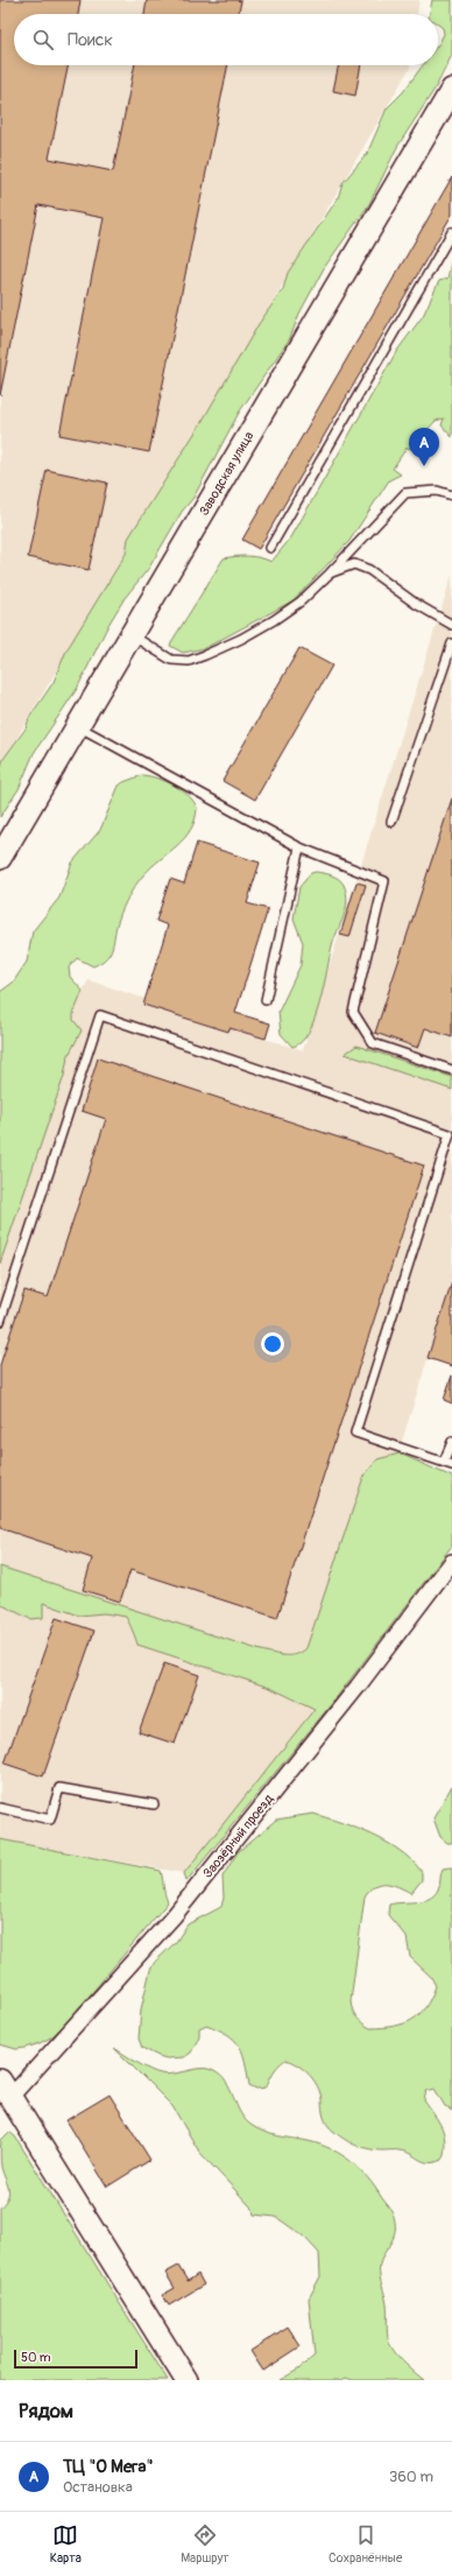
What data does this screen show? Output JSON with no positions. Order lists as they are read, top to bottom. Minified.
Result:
{"streets":{"street":["Заводская улица","Заозёрный проезд"]},"scale_bar":"50 m","page":{"search":"Поиск","pins":"A","scale":"50 m","heading":"Рядом","list":[{"mark":"A","name":"ТЦ \"О Мега\"","note":"Остановка","value":"360 m"}],"nav":["Карта","Маршрут","Сохранённые"]}}
